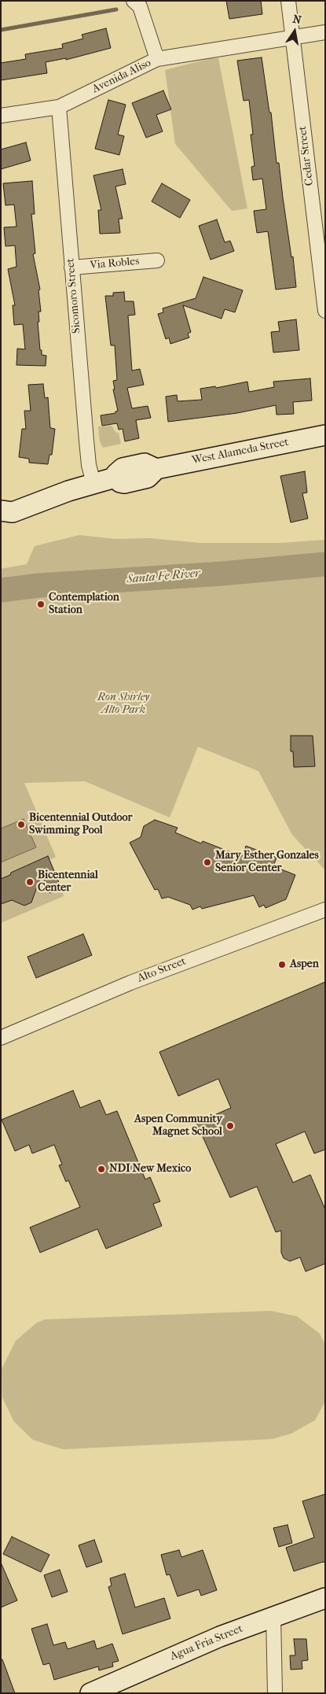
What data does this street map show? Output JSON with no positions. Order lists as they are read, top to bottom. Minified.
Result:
{"streets":{"street":["Avenida Aliso","Cedar Street","Via Robles","Sicomoro Street","West Alameda Street","Alto Street","Agua Fria Street"]},"crossings":[["Avenida Aliso","Cedar Street"],["Avenida Aliso","Sicomoro Street"],["Via Robles","Sicomoro Street"],["Sicomoro Street","West Alameda Street"]],"water":["Santa Fe River"],"parks":["Ron Shirley Alto Park"],"places":["Contemplation Station","Bicentennial Outdoor Swimming Pool","Mary Esther Gonzales Senior Center","Bicentennial Center","Aspen","Aspen Community Magnet School","NDI New Mexico"],"north":"top"}
